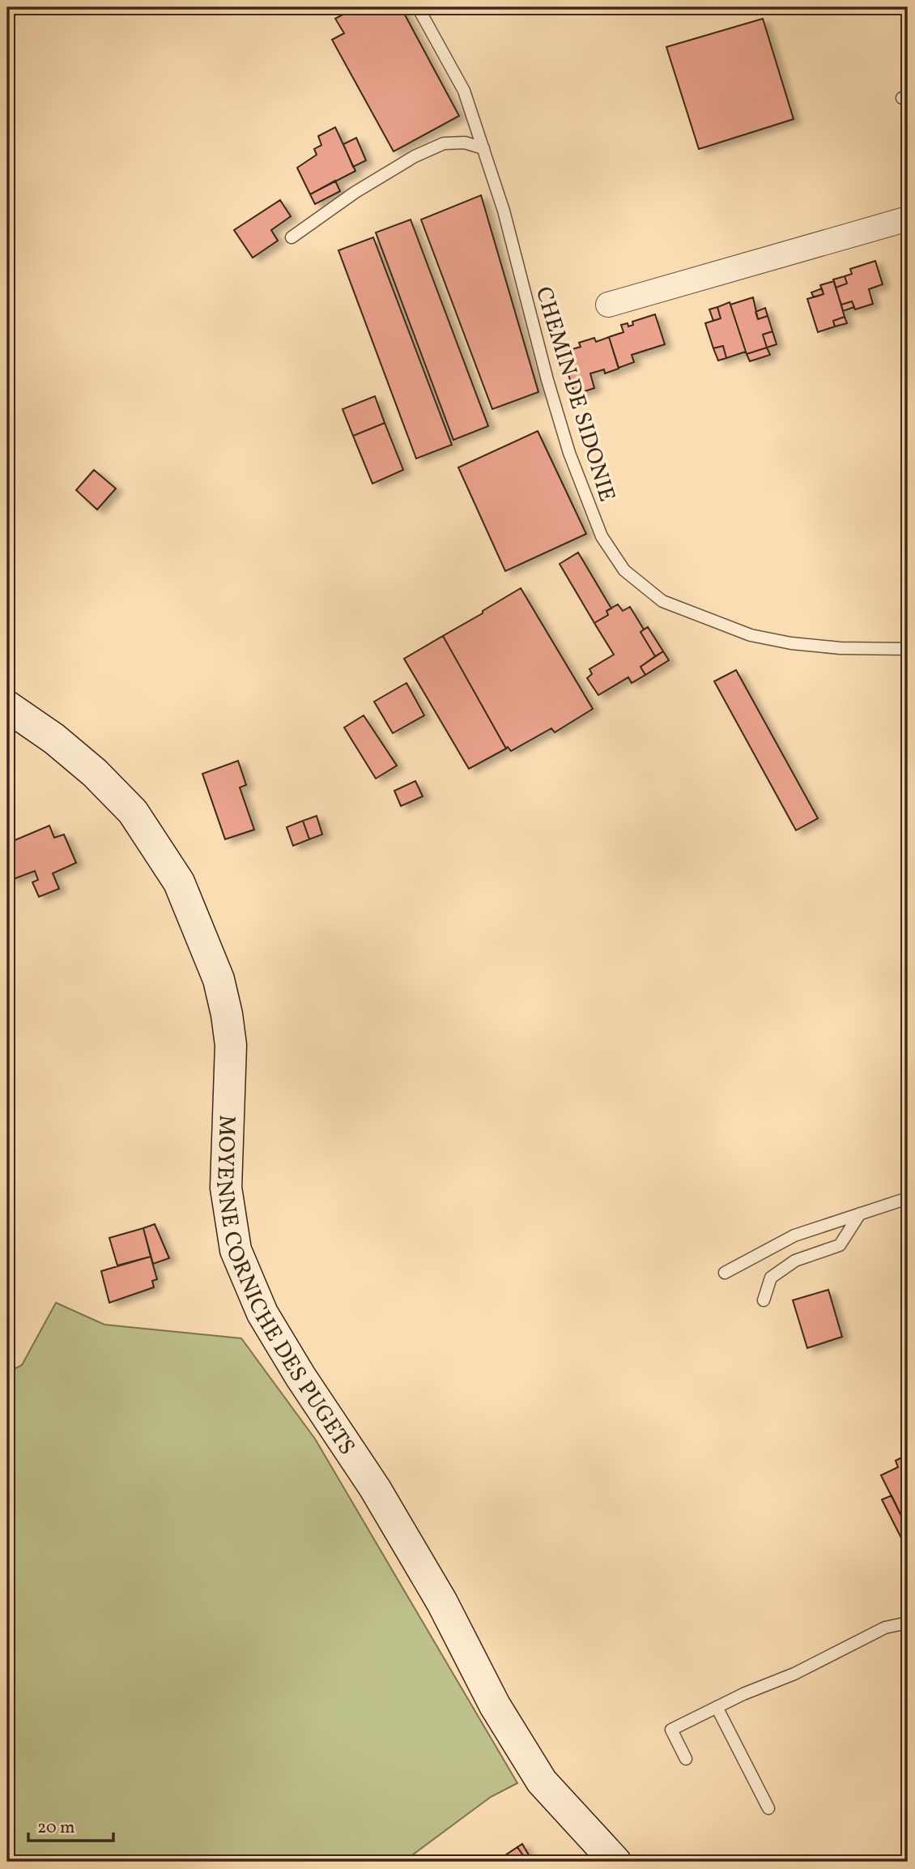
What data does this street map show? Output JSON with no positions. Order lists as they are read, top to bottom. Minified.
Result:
{"streets":{"street":["MOYENNE CORNICHE DES PUGETS"],"lane":["CHEMIN DE SIDONIE"]},"scale_bar":"20 m"}
